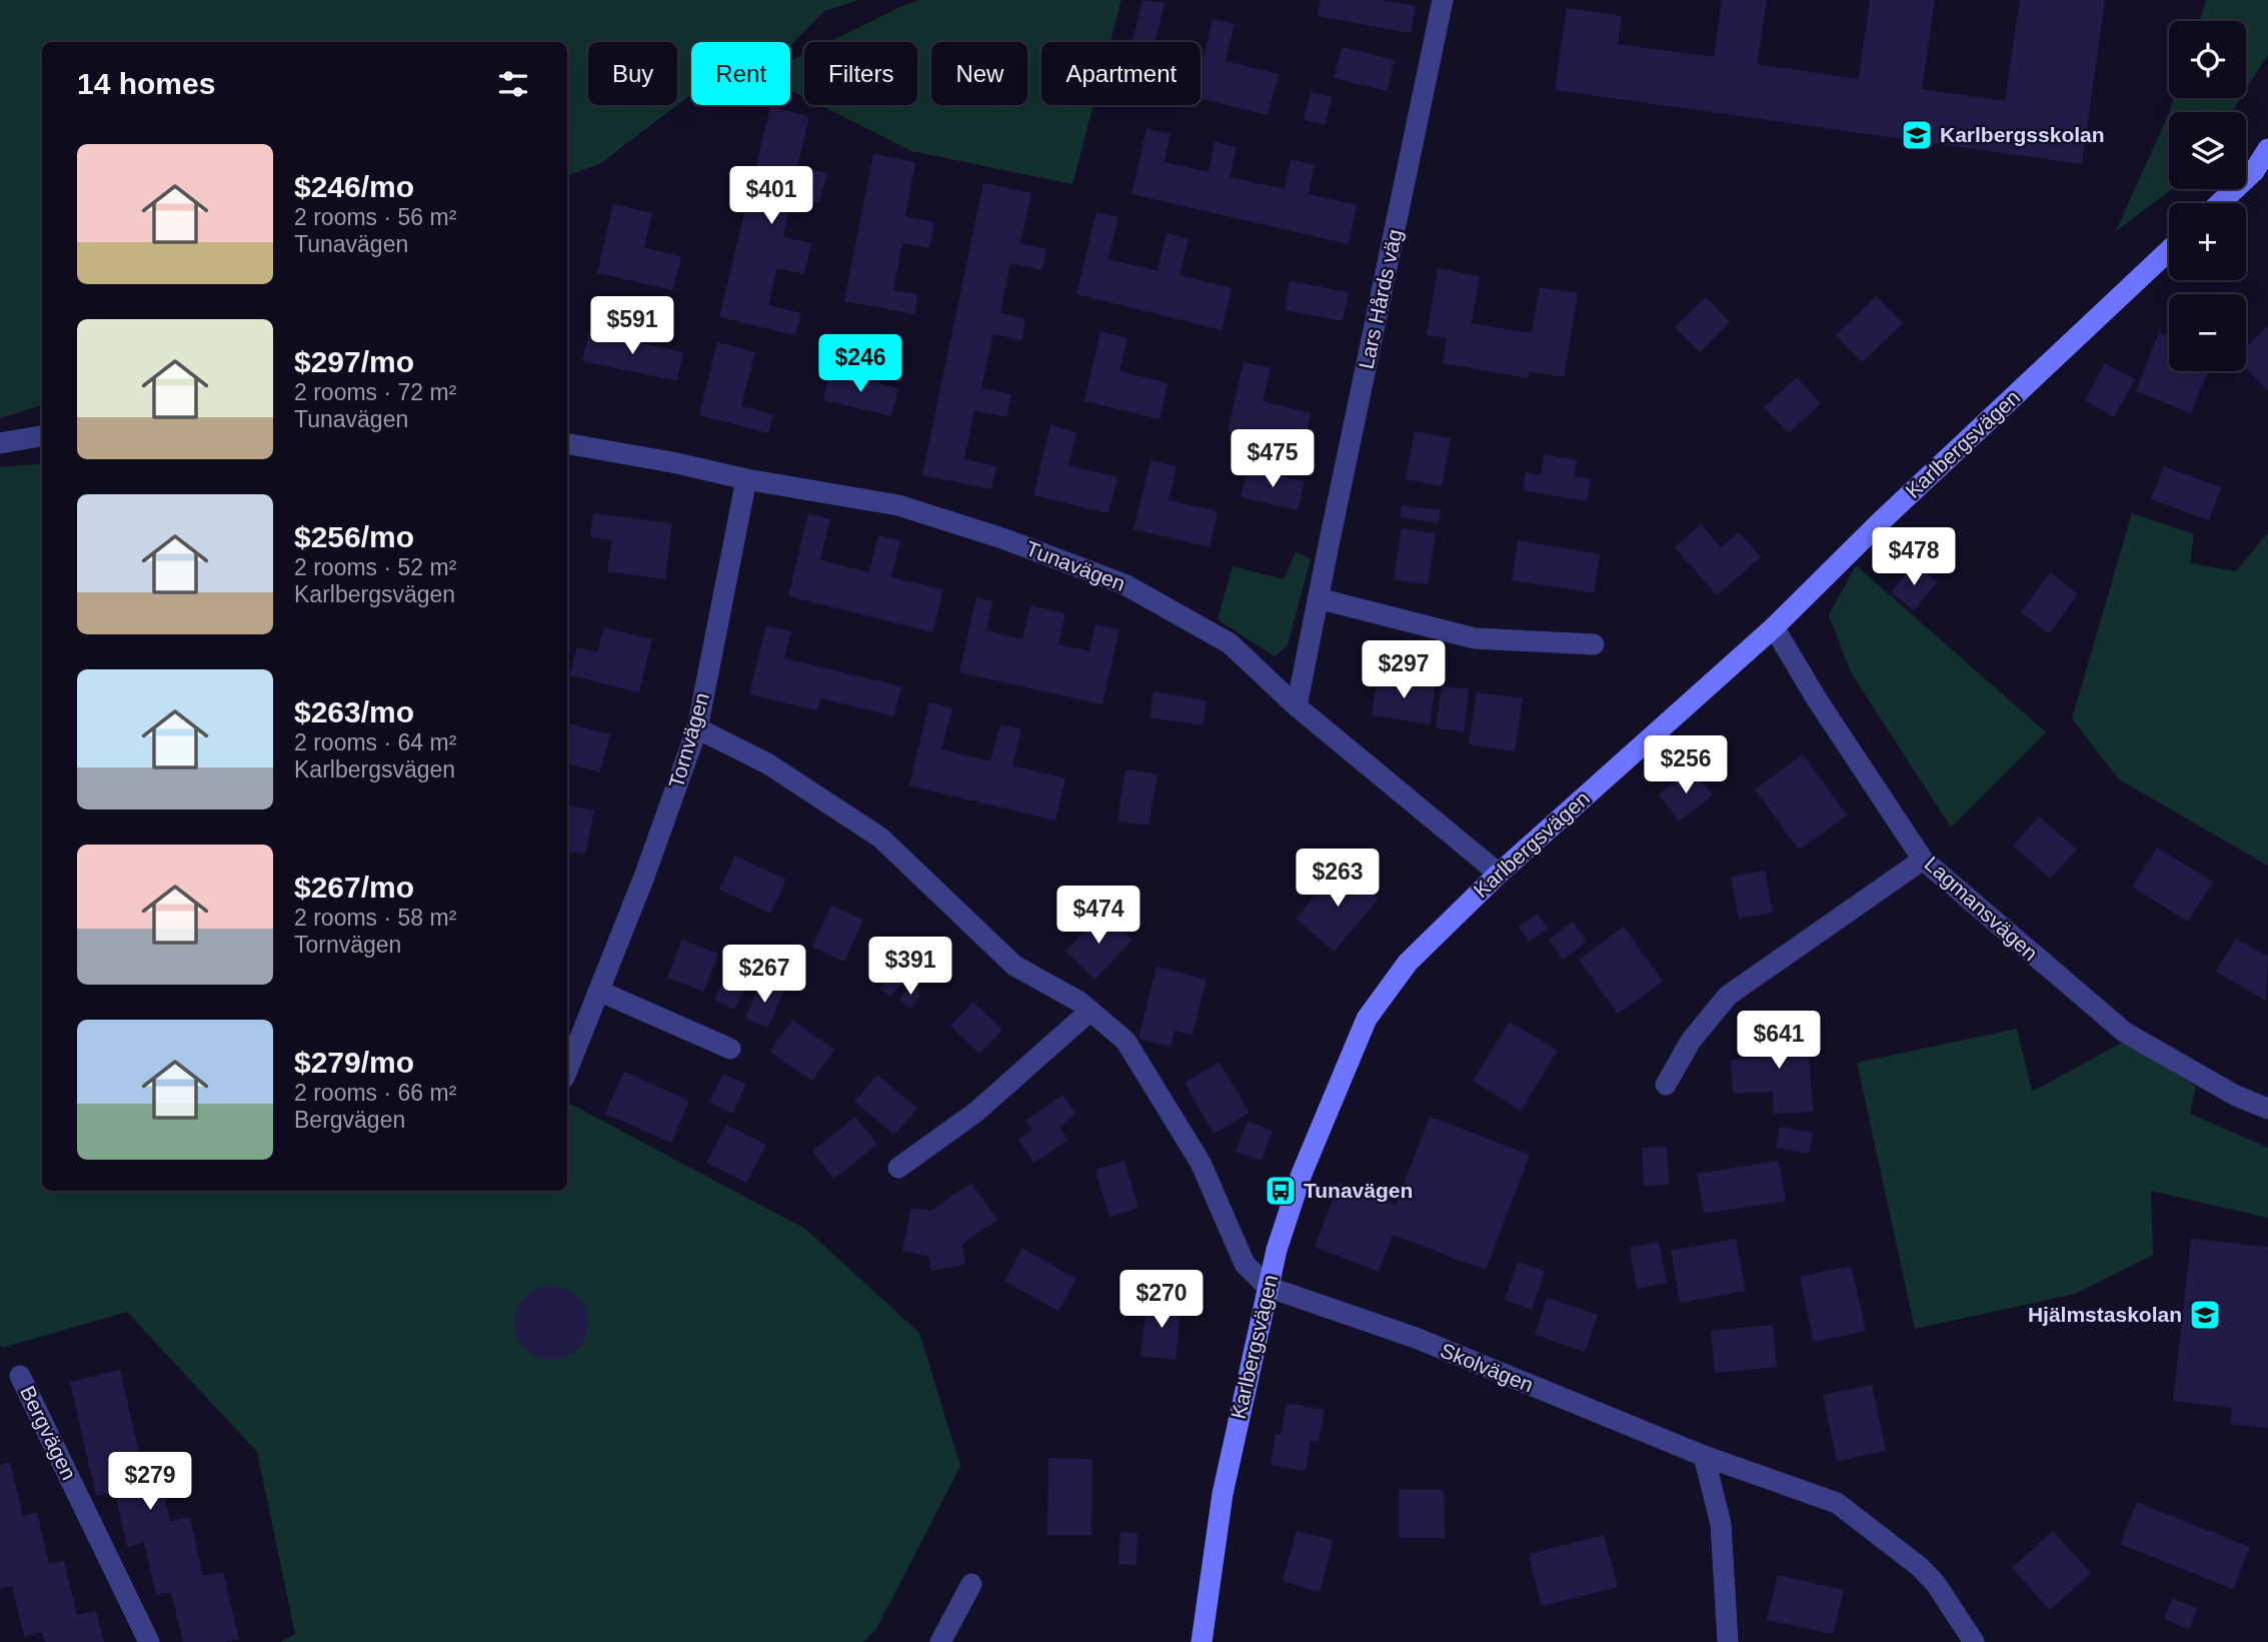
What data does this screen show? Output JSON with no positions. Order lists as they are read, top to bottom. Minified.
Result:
{"streets":{"street":["Lars Hårds väg","Karlbergsvägen","Tunavägen","Tornvägen","Lagmansvägen","Skolvägen","Bergvägen"]},"crossings":[["Lars Hårds väg","Tunavägen"],["Karlbergsvägen","Tunavägen"],["Karlbergsvägen","Lagmansvägen"],["Karlbergsvägen","Skolvägen"],["Tunavägen","Tornvägen"]],"places":{"school or university":["Karlbergsskolan","Hjälmstaskolan"],"bus stop":["Tunavägen"]},"page":{"map_buttons":["+","−"],"chip":["Buy","Rent","Filters","New","Apartment"],"heading":"14 homes","list":[{"name":"$246/mo","note":"2 rooms · 56 m² · Tunavägen"},{"name":"$297/mo","note":"2 rooms · 72 m² · Tunavägen"},{"name":"$256/mo","note":"2 rooms · 52 m² · Karlbergsvägen"},{"name":"$263/mo","note":"2 rooms · 64 m² · Karlbergsvägen"},{"name":"$267/mo","note":"2 rooms · 58 m² · Tornvägen"},{"name":"$279/mo","note":"2 rooms · 66 m² · Bergvägen"}],"price":["$401","$591","$246","$475","$478","$297","$256","$263","$474","$391","$267","$641","$270","$279"]}}
